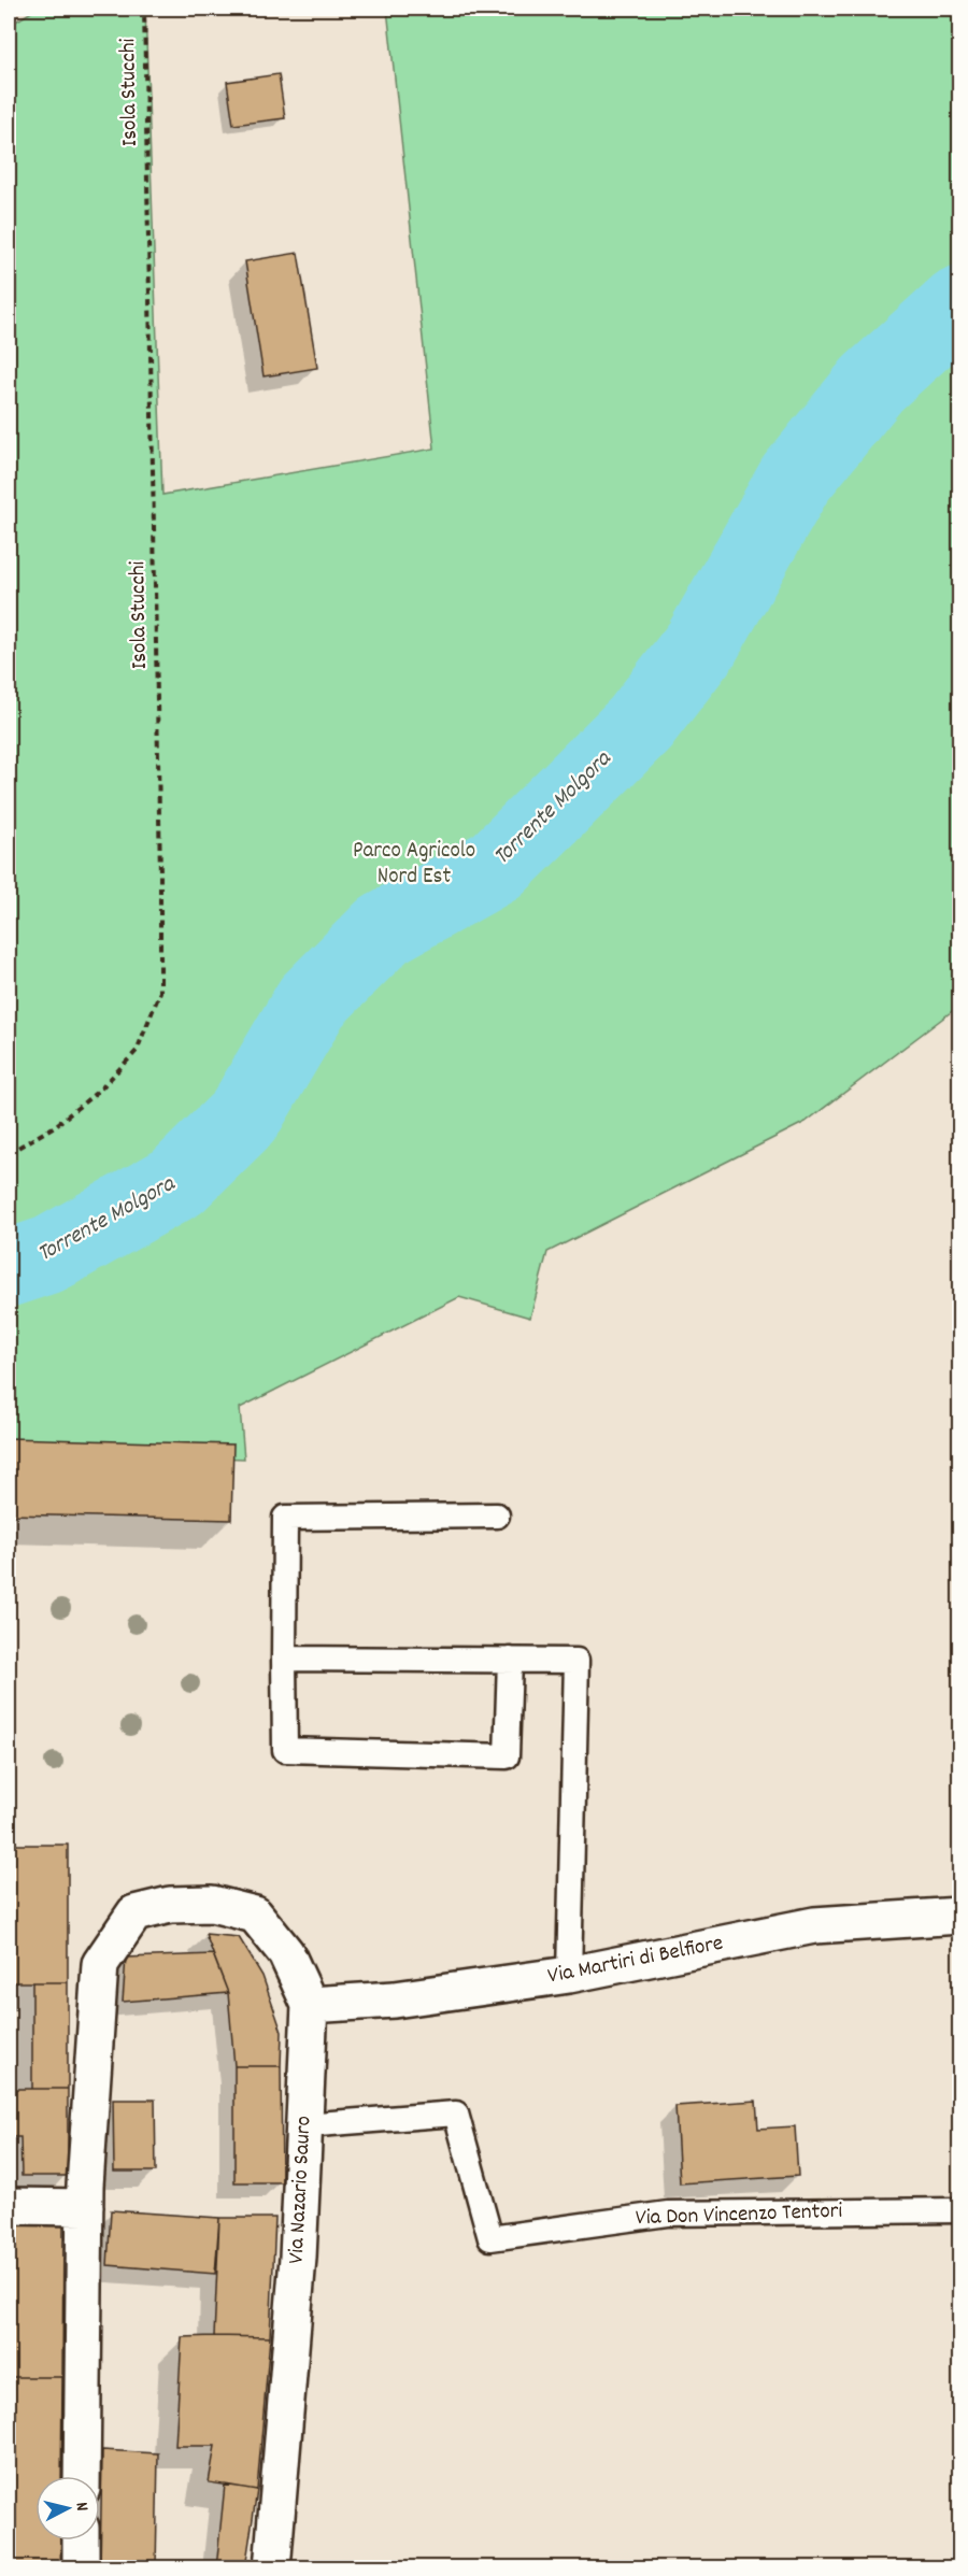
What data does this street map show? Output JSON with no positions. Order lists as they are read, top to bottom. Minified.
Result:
{"streets":{"street":["Via Martiri di Belfiore","Via Nazario Sauro"],"lane":["Via Don Vincenzo Tentori"],"path":["Isola Stucchi"]},"crossings":[["Via Martiri di Belfiore","Via Nazario Sauro"],["Via Nazario Sauro","Via Don Vincenzo Tentori"]],"water":["Torrente Molgora"],"parks":["Parco Agricolo Nord Est"],"north":"right"}
